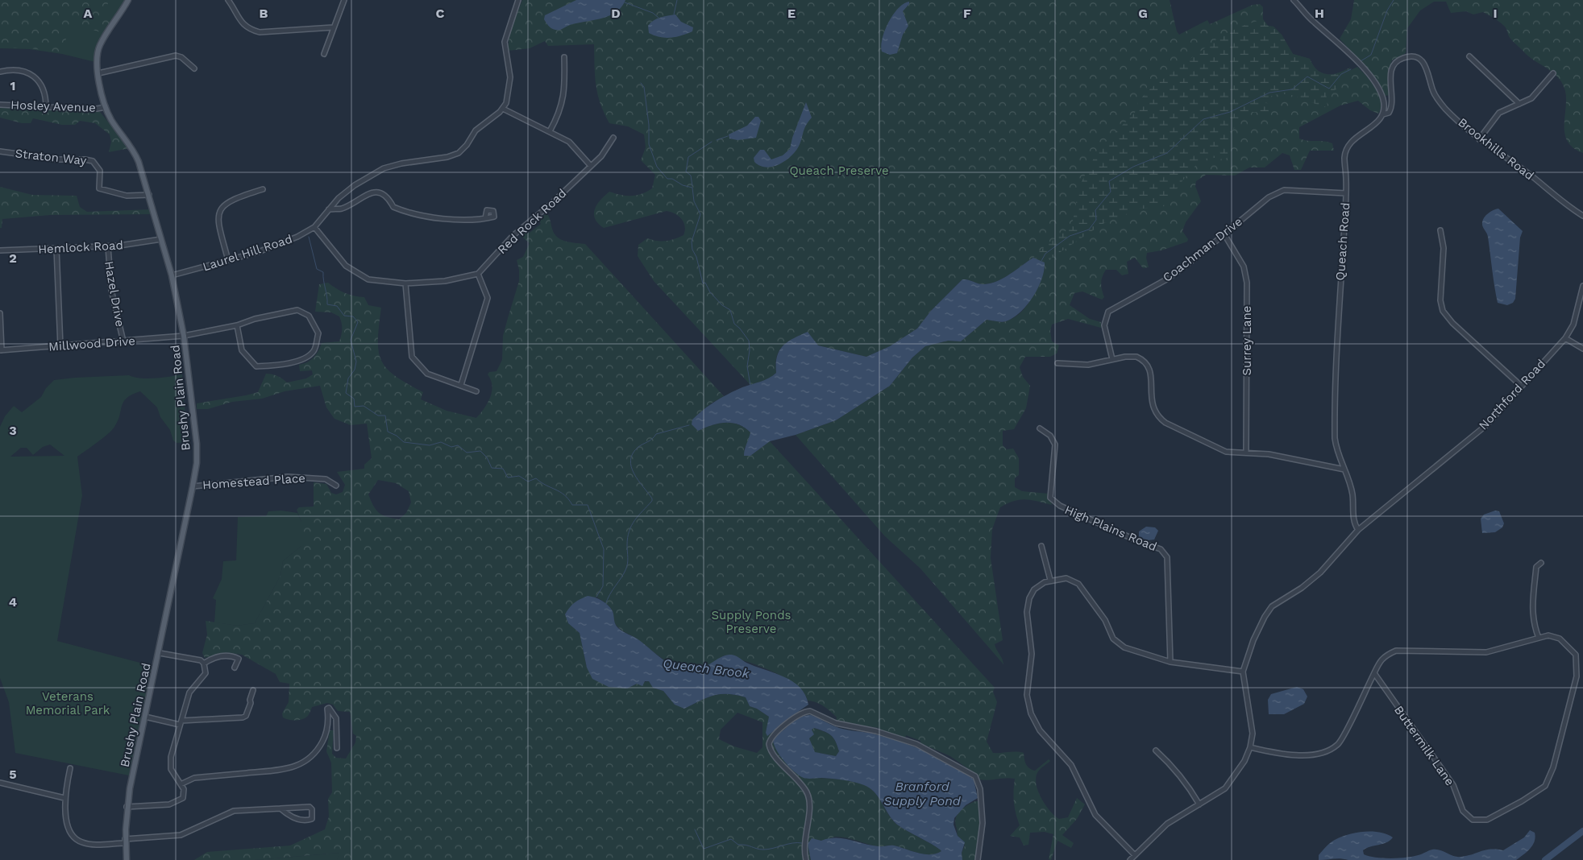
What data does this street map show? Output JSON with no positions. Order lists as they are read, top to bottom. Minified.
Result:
{"streets":{"main road":["Brushy Plain Road"],"street":["Hosley Avenue","Brookhills Road","Straton Way","Red Rock Road","Queach Road","Hemlock Road","Coachman Drive","Laurel Hill Road","Hazel Drive","Surrey Lane","Millwood Drive","Northford Road","Homestead Place","High Plains Road","Buttermilk Lane"]},"crossings":[["Hosley Avenue","Brushy Plain Road"],["Brookhills Road","Queach Road"],["Straton Way","Brushy Plain Road"],["Queach Road","Coachman Drive"],["Queach Road","Northford Road"],["Hemlock Road","Hazel Drive"],["Hemlock Road","Brushy Plain Road"],["Coachman Drive","Surrey Lane"],["Laurel Hill Road","Brushy Plain Road"],["Hazel Drive","Millwood Drive"],["Millwood Drive","Brushy Plain Road"],["Brushy Plain Road","Homestead Place"]],"water":["Queach Brook","Branford Supply Pond"],"parks":["Queach Preserve","Supply Ponds Preserve","Veterans Memorial Park"],"grid":{"columns":["A","B","C","D","E","F","G","H","I"],"rows":["1","2","3","4","5"]}}
